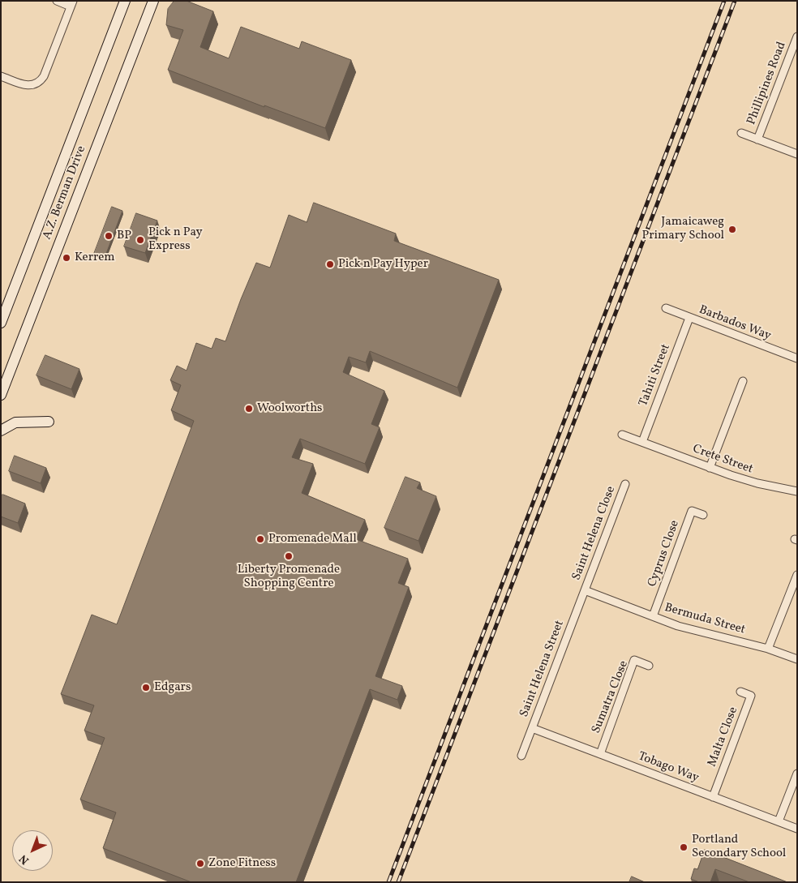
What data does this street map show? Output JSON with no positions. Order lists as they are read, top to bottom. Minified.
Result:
{"streets":{"main road":["A.Z. Berman Drive"],"street":["Phillipines Road","Barbados Way","Tahiti Street","Crete Street","Saint Helena Close","Cyprus Close","Bermuda Street","Saint Helena Street","Sumatra Close","Malta Close","Tobago Way"]},"crossings":[["Barbados Way","Tahiti Street"],["Tahiti Street","Crete Street"],["Saint Helena Close","Bermuda Street"],["Saint Helena Close","Saint Helena Street"],["Cyprus Close","Bermuda Street"],["Bermuda Street","Saint Helena Street"],["Saint Helena Street","Tobago Way"],["Sumatra Close","Tobago Way"],["Malta Close","Tobago Way"]],"places":["Jamaicaweg Primary School","BP","Pick n Pay Express","Kerrem","Pick n Pay Hyper","Woolworths","Promenade Mall","Liberty Promenade Shopping Centre","Edgars","Portland Secondary School","Zone Fitness"],"north":"bottom left"}
